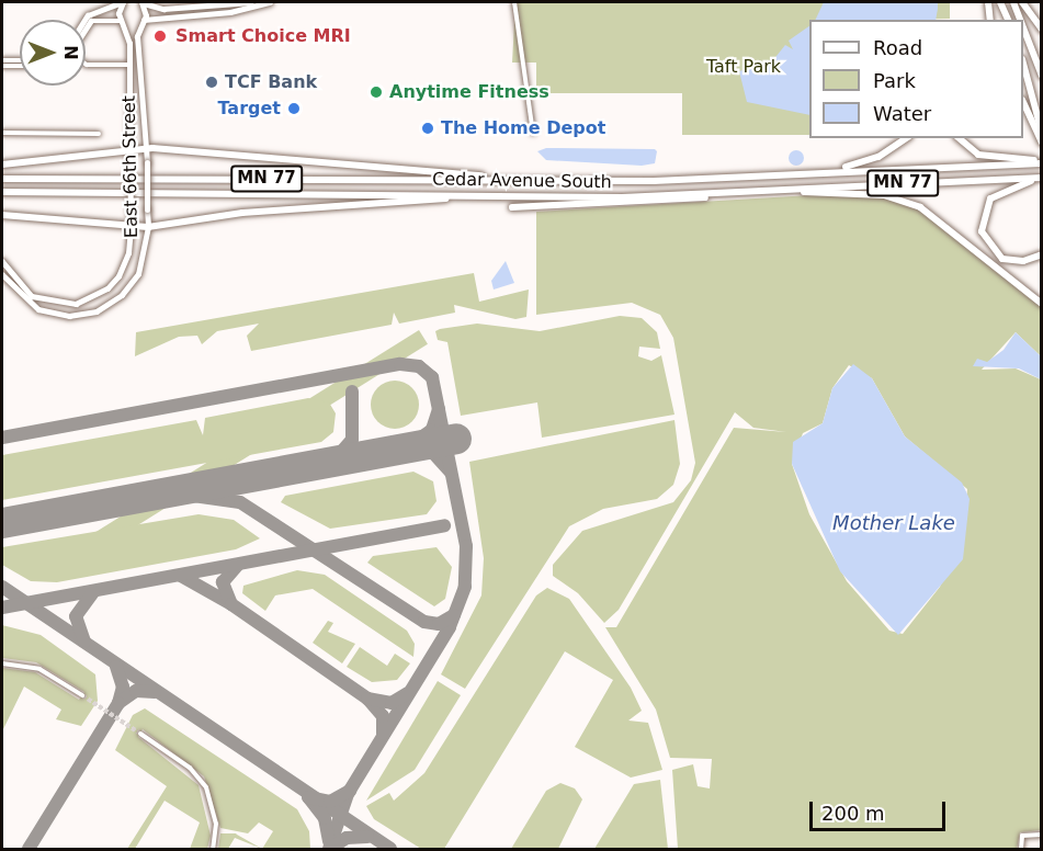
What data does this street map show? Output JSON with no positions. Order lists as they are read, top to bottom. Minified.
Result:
{"streets":{"highway":["MN 77","Cedar Avenue South"],"main road":["East 66th Street"]},"water":["Mother Lake"],"parks":["Taft Park"],"places":["Smart Choice MRI","TCF Bank","Anytime Fitness","Target","The Home Depot"],"legend":["Road","Park","Water"],"scale_bar":"200 m","north":"right"}
